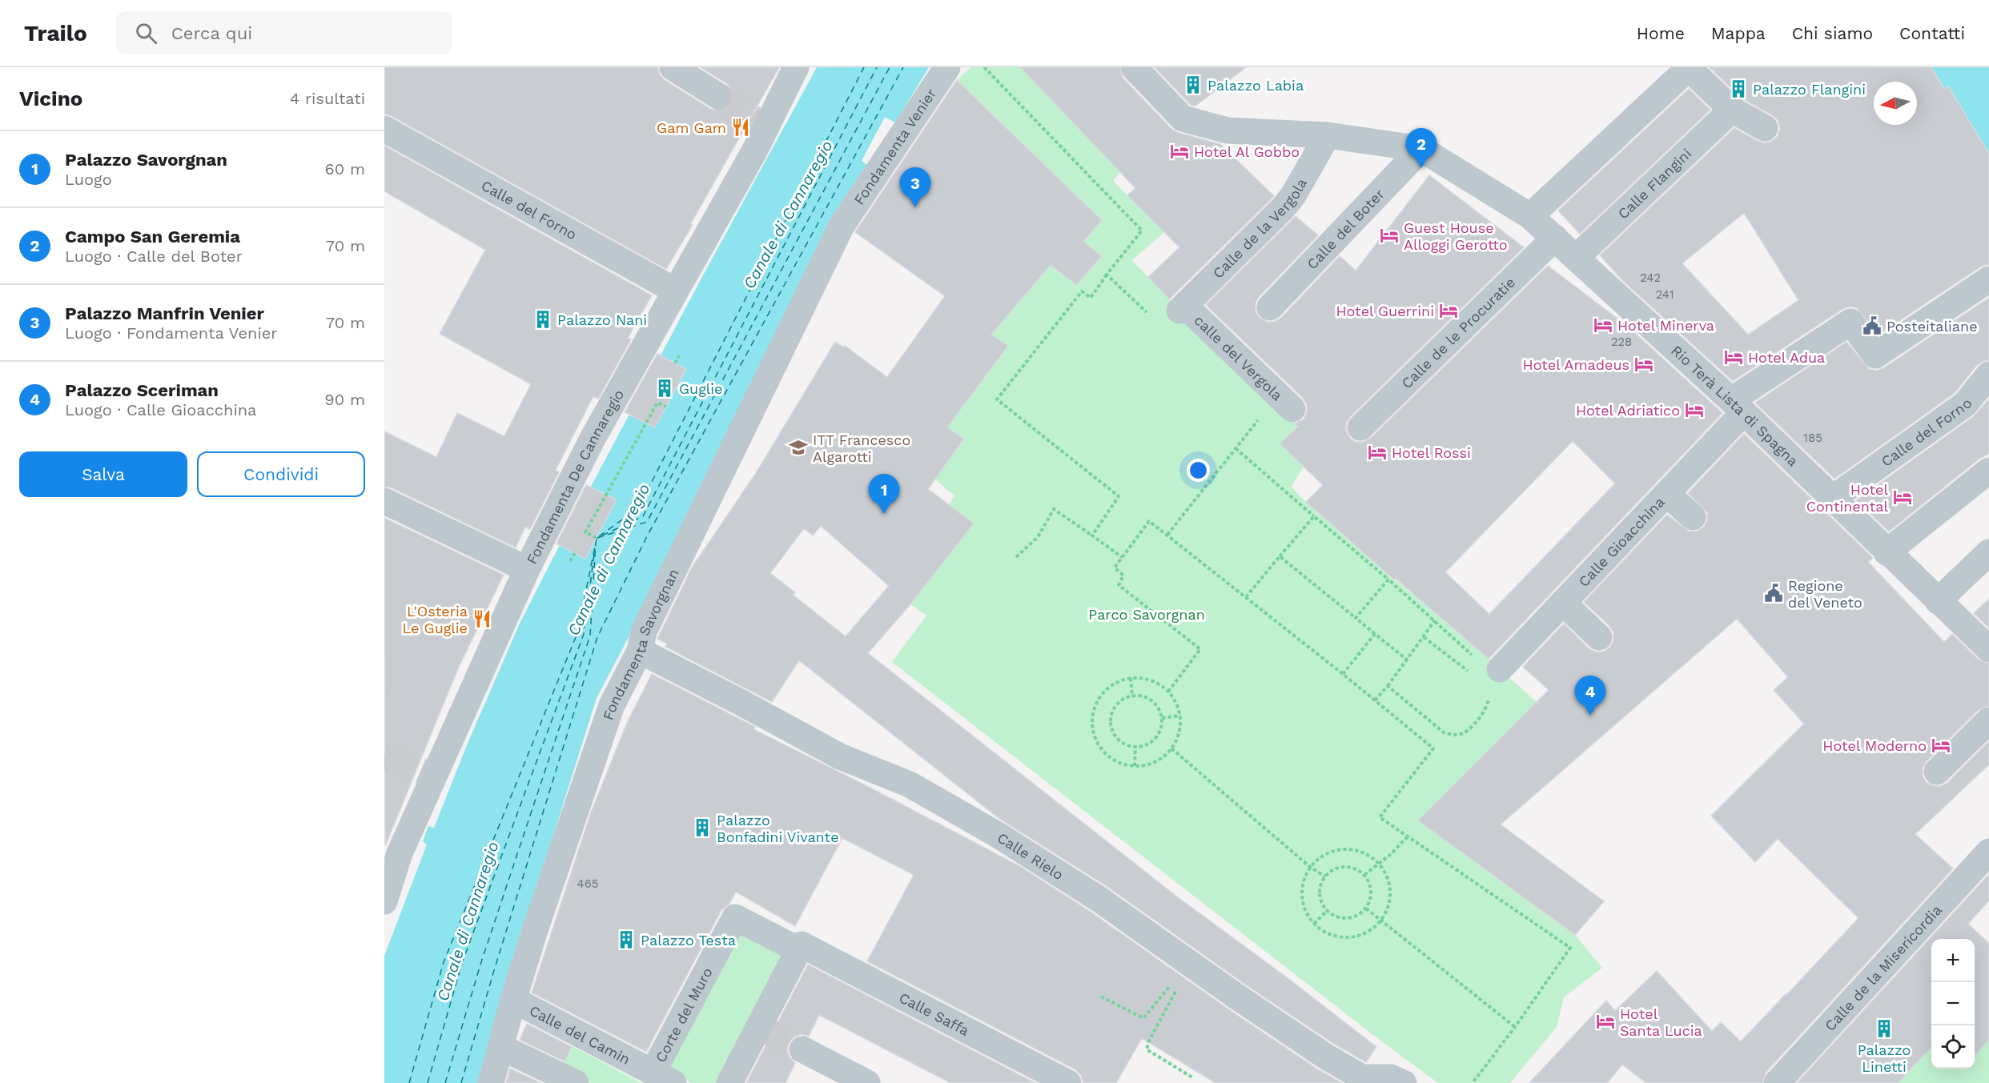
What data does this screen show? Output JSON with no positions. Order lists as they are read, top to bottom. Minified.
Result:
{"streets":{"street":["Fondamenta Venier","Calle Flangini","Calle del Forno","Calle de la Vergola","Calle del Boter","Calle de le Procuratie","calle del Vergola","Rio Terà Lista di Spagna","Fondamenta De Cannaregio","Calle Gioacchina","Fondamenta Savorgnan","Calle Rielo","Calle de la Misericordia","Calle Saffa","Corte del Muro","Calle del Camin"]},"crossings":[["Fondamenta Venier","Fondamenta Savorgnan"],["Calle Flangini","Rio Terà Lista di Spagna"],["Calle del Forno","Rio Terà Lista di Spagna"],["Calle del Forno","Fondamenta De Cannaregio"],["Calle de la Vergola","calle del Vergola"],["Calle del Boter","Rio Terà Lista di Spagna"],["Calle de le Procuratie","Rio Terà Lista di Spagna"],["Rio Terà Lista di Spagna","Calle Gioacchina"],["Fondamenta Savorgnan","Calle Rielo"],["Fondamenta Savorgnan","Calle del Camin"],["Calle Saffa","Corte del Muro"],["Corte del Muro","Calle del Camin"]],"water":["Canale di Cannaregio"],"parks":["Parco Savorgnan"],"places":{"building":["Palazzo Labia","Palazzo Flangini","Palazzo Nani","Guglie","Palazzo Bonfadini Vivante","Palazzo Testa","Palazzo Linetti"],"restaurant":["Gam Gam","L'Osteria Le Guglie"],"hotel":["Hotel Al Gobbo","Guest House Alloggi Gerotto","Hotel Guerrini","Hotel Minerva","Hotel Adua","Hotel Amadeus","Hotel Adriatico","Hotel Rossi","Hotel Continental","Hotel Moderno","Hotel Santa Lucia"],"public building":["Posteitaliane","Regione del Veneto"],"school or university":["ITT Francesco Algarotti"]},"house_numbers":["242","241","228","185","465"],"north":"left","page":{"header":"Trailo","search":"Cerca qui","nav":["Home","Mappa","Chi siamo","Contatti"],"heading":["Vicino","4 risultati"],"pins":["2","3","1","4"],"list":[{"mark":"1","name":"Palazzo Savorgnan","note":"Luogo","value":"60 m"},{"mark":"2","name":"Campo San Geremia","note":"Luogo · Calle del Boter","value":"70 m"},{"mark":"3","name":"Palazzo Manfrin Venier","note":"Luogo · Fondamenta Venier","value":"70 m"},{"mark":"4","name":"Palazzo Sceriman","note":"Luogo · Calle Gioacchina","value":"90 m"}],"buttons":["Salva","Condividi"],"map_buttons":["+","−"]}}
